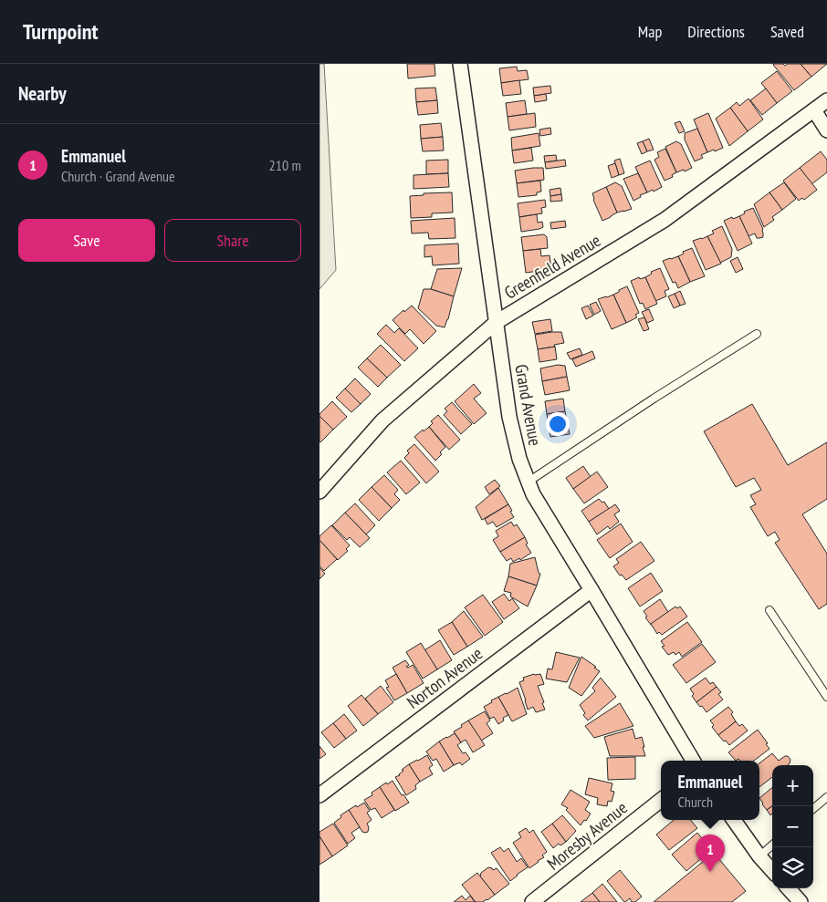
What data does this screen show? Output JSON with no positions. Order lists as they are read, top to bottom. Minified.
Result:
{"streets":{"street":["Greenfield Avenue","Grand Avenue","Norton Avenue","Moresby Avenue"]},"crossings":[["Greenfield Avenue","Grand Avenue"],["Grand Avenue","Norton Avenue"]],"page":{"header":"Turnpoint","nav":["Map","Directions","Saved"],"heading":"Nearby","list":[{"mark":"1","name":"Emmanuel","note":"Church · Grand Avenue","value":"210 m"}],"buttons":["Save","Share"],"popup":["Emmanuel","Church"],"map_buttons":["+","−"],"pins":"1"}}
